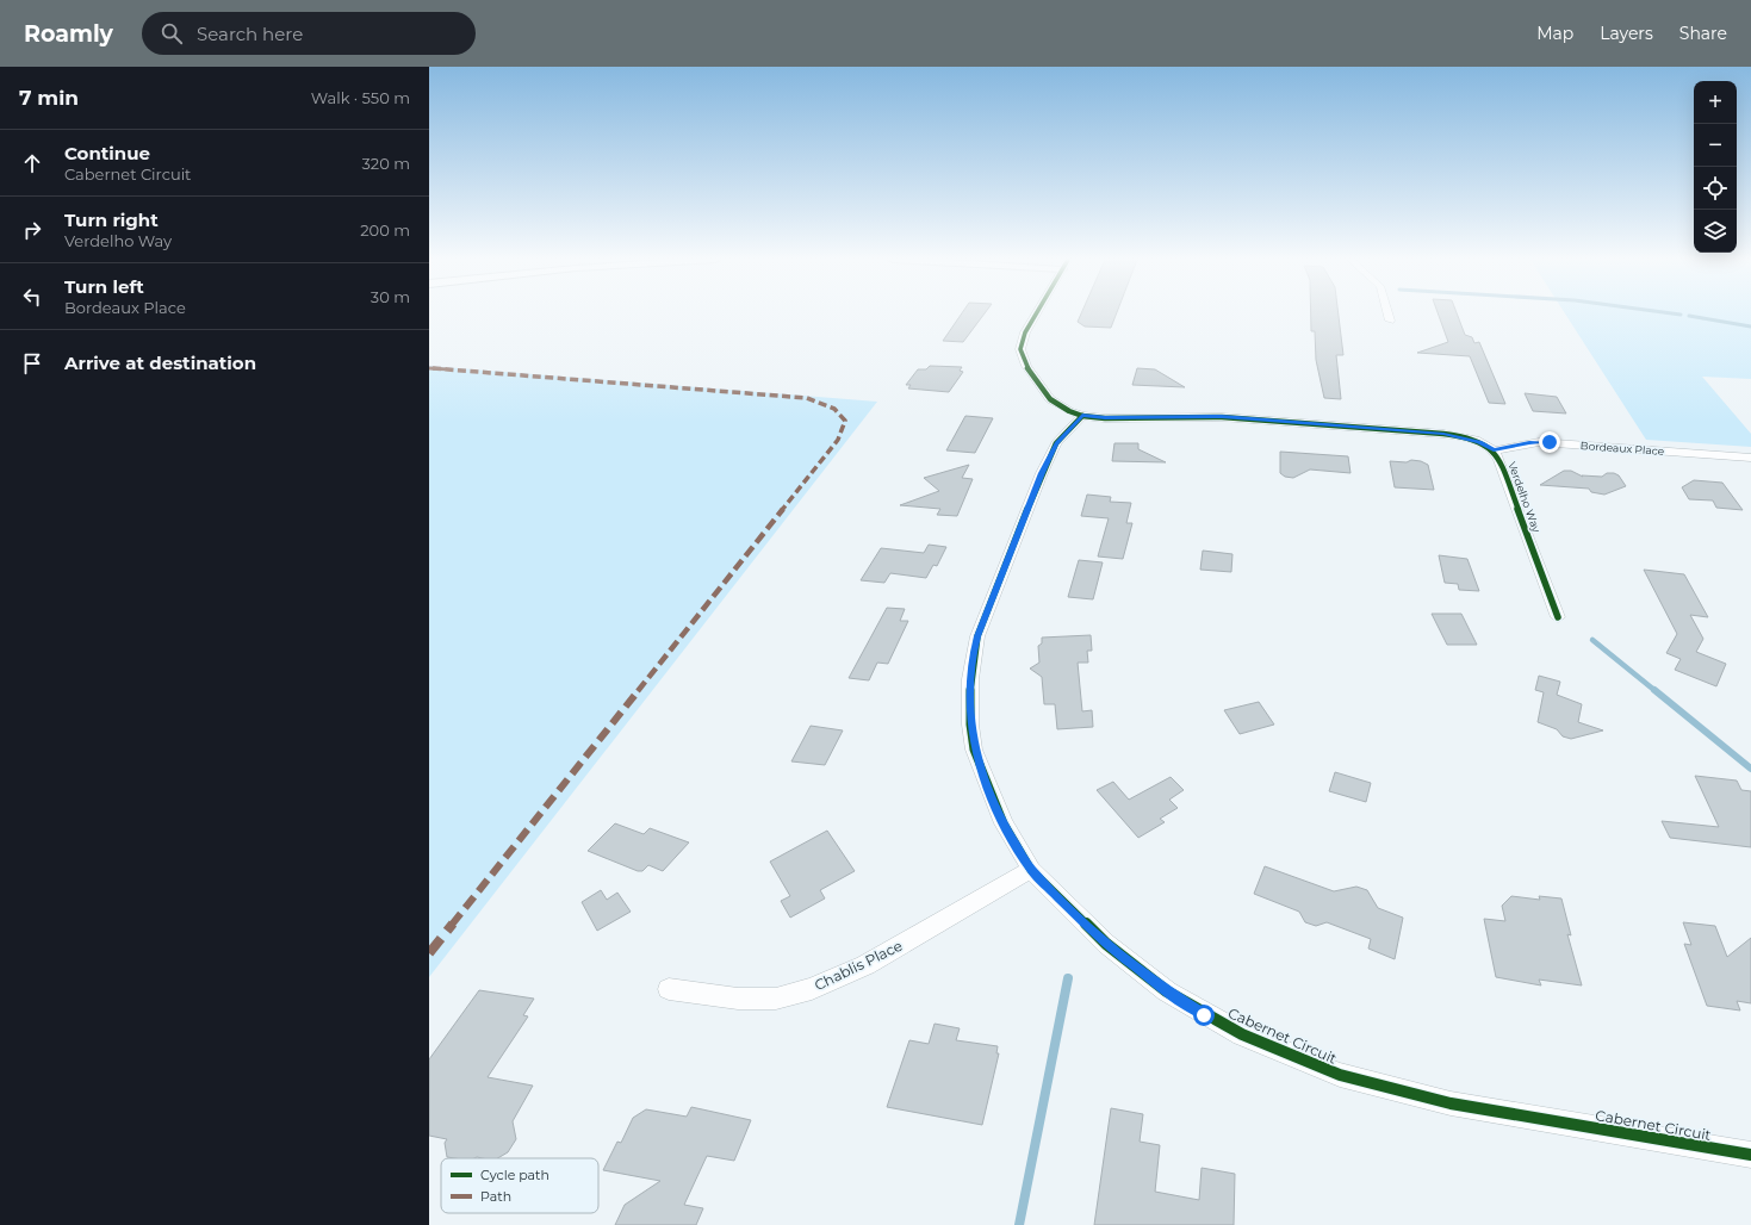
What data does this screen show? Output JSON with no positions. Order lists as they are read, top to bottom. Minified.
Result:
{"streets":{"street":["Bordeaux Place","Verdelho Way","Chablis Place","Cabernet Circuit"]},"crossings":[["Bordeaux Place","Verdelho Way"],["Chablis Place","Cabernet Circuit"]],"legend":["Cycle path","Path"],"page":{"header":"Roamly","search":"Search here","nav":["Map","Layers","Share"],"heading":["7 min","Walk · 550 m"],"map_buttons":["+","−"],"list":[["Continue","Cabernet Circuit","320 m"],["Turn right","Verdelho Way","200 m"],["Turn left","Bordeaux Place","30 m"],"Arrive at destination"]}}
